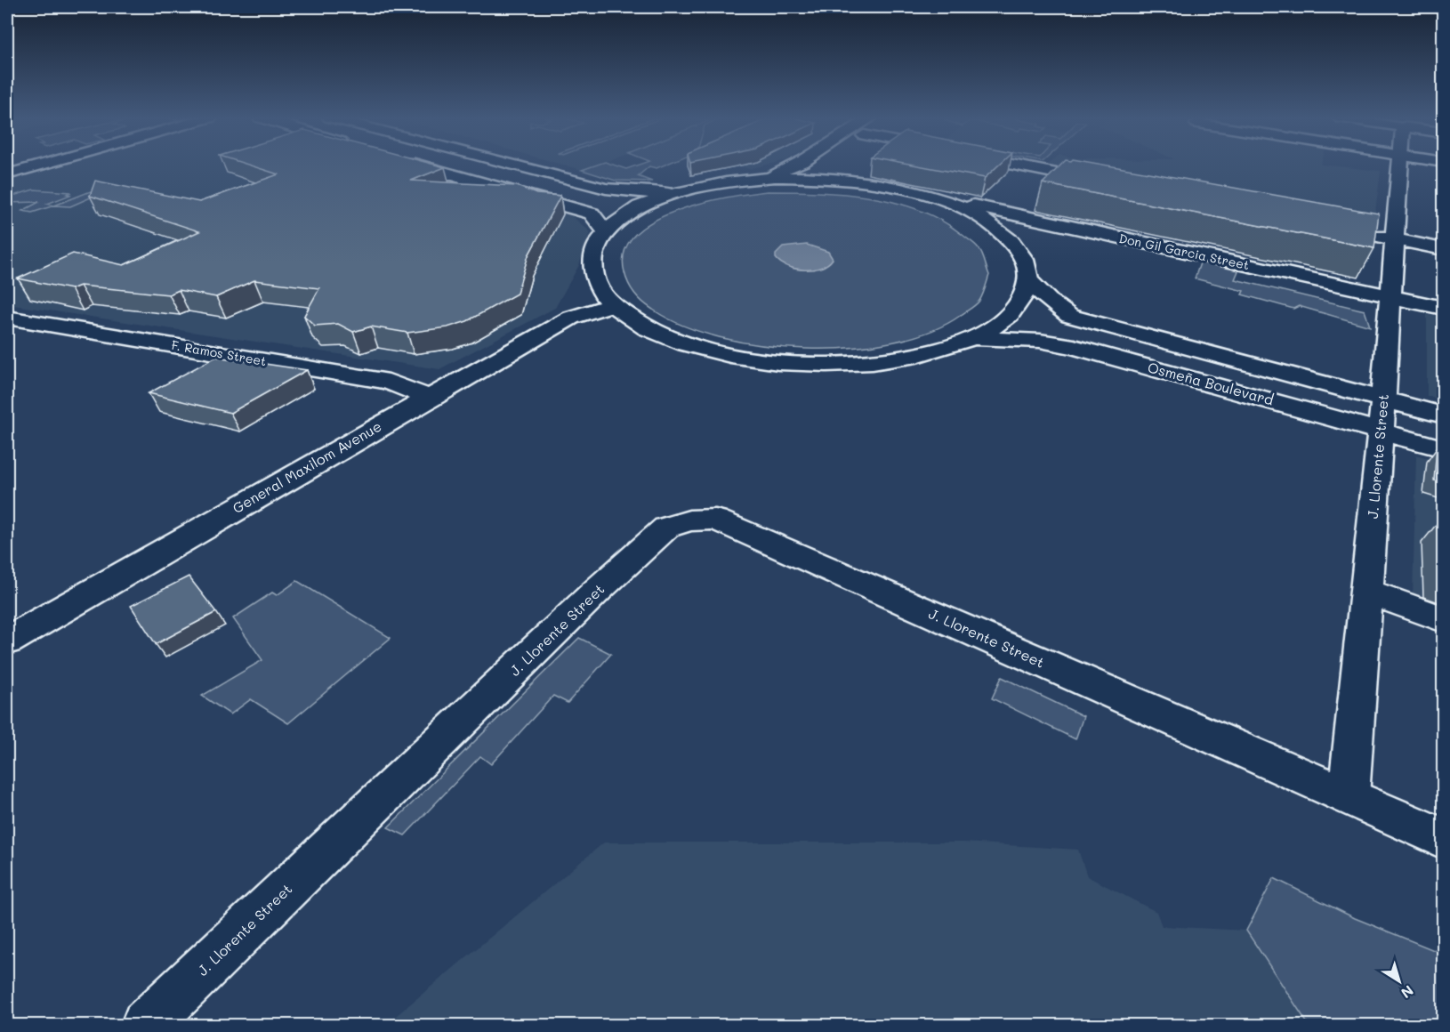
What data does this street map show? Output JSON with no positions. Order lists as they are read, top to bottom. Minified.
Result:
{"streets":{"main road":["Don Gil Garcia Street","F. Ramos Street","Osmeña Boulevard","J. Llorente Street","General Maxilom Avenue"]},"crossings":[["Don Gil Garcia Street","J. Llorente Street"],["F. Ramos Street","General Maxilom Avenue"],["Osmeña Boulevard","J. Llorente Street"]],"north":"bottom right"}
